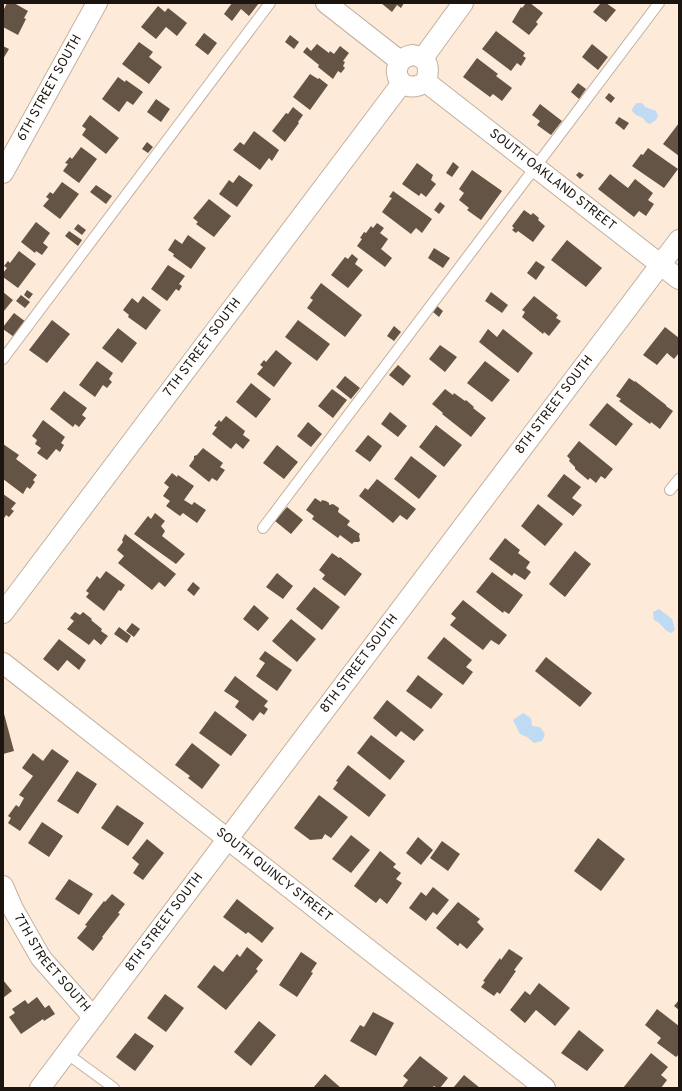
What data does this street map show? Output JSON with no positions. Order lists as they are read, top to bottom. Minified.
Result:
{"streets":{"street":["6TH STREET SOUTH","SOUTH OAKLAND STREET","7TH STREET SOUTH","8TH STREET SOUTH","SOUTH QUINCY STREET"]},"crossings":[["SOUTH OAKLAND STREET","7TH STREET SOUTH"],["SOUTH OAKLAND STREET","8TH STREET SOUTH"],["7TH STREET SOUTH","8TH STREET SOUTH"],["8TH STREET SOUTH","SOUTH QUINCY STREET"]]}
